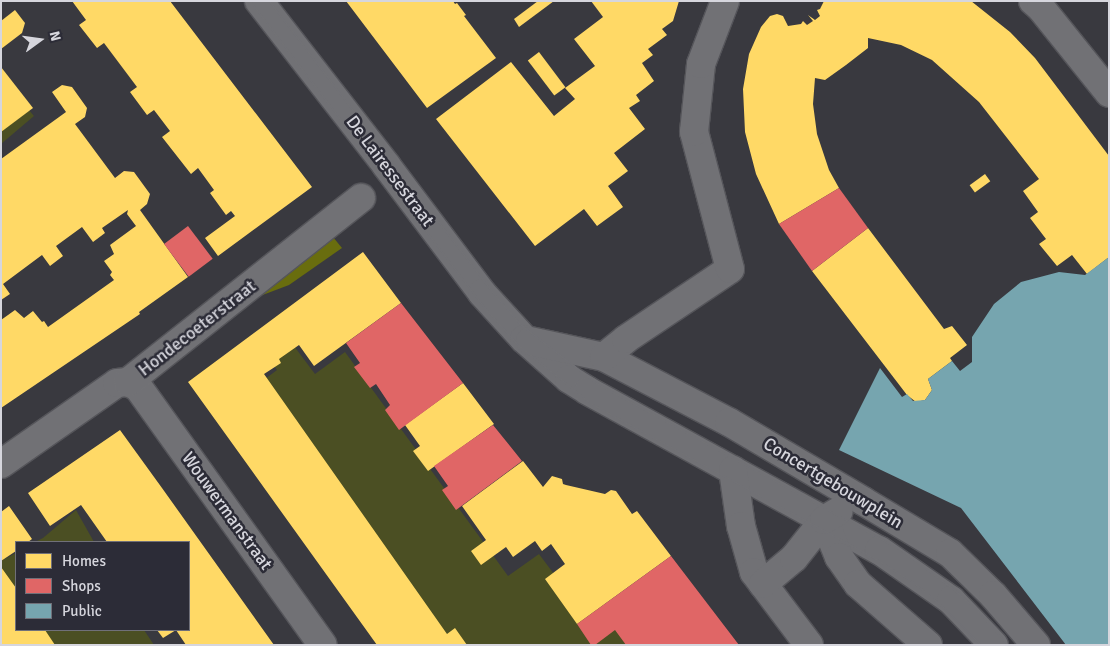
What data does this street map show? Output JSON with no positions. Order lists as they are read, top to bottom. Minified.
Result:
{"streets":{"street":["De Lairessestraat","Hondecoeterstraat","Concertgebouwplein","Wouwermanstraat"]},"crossings":[["De Lairessestraat","Concertgebouwplein"],["Hondecoeterstraat","Wouwermanstraat"]],"legend":["Homes","Shops","Public"],"north":"right"}
